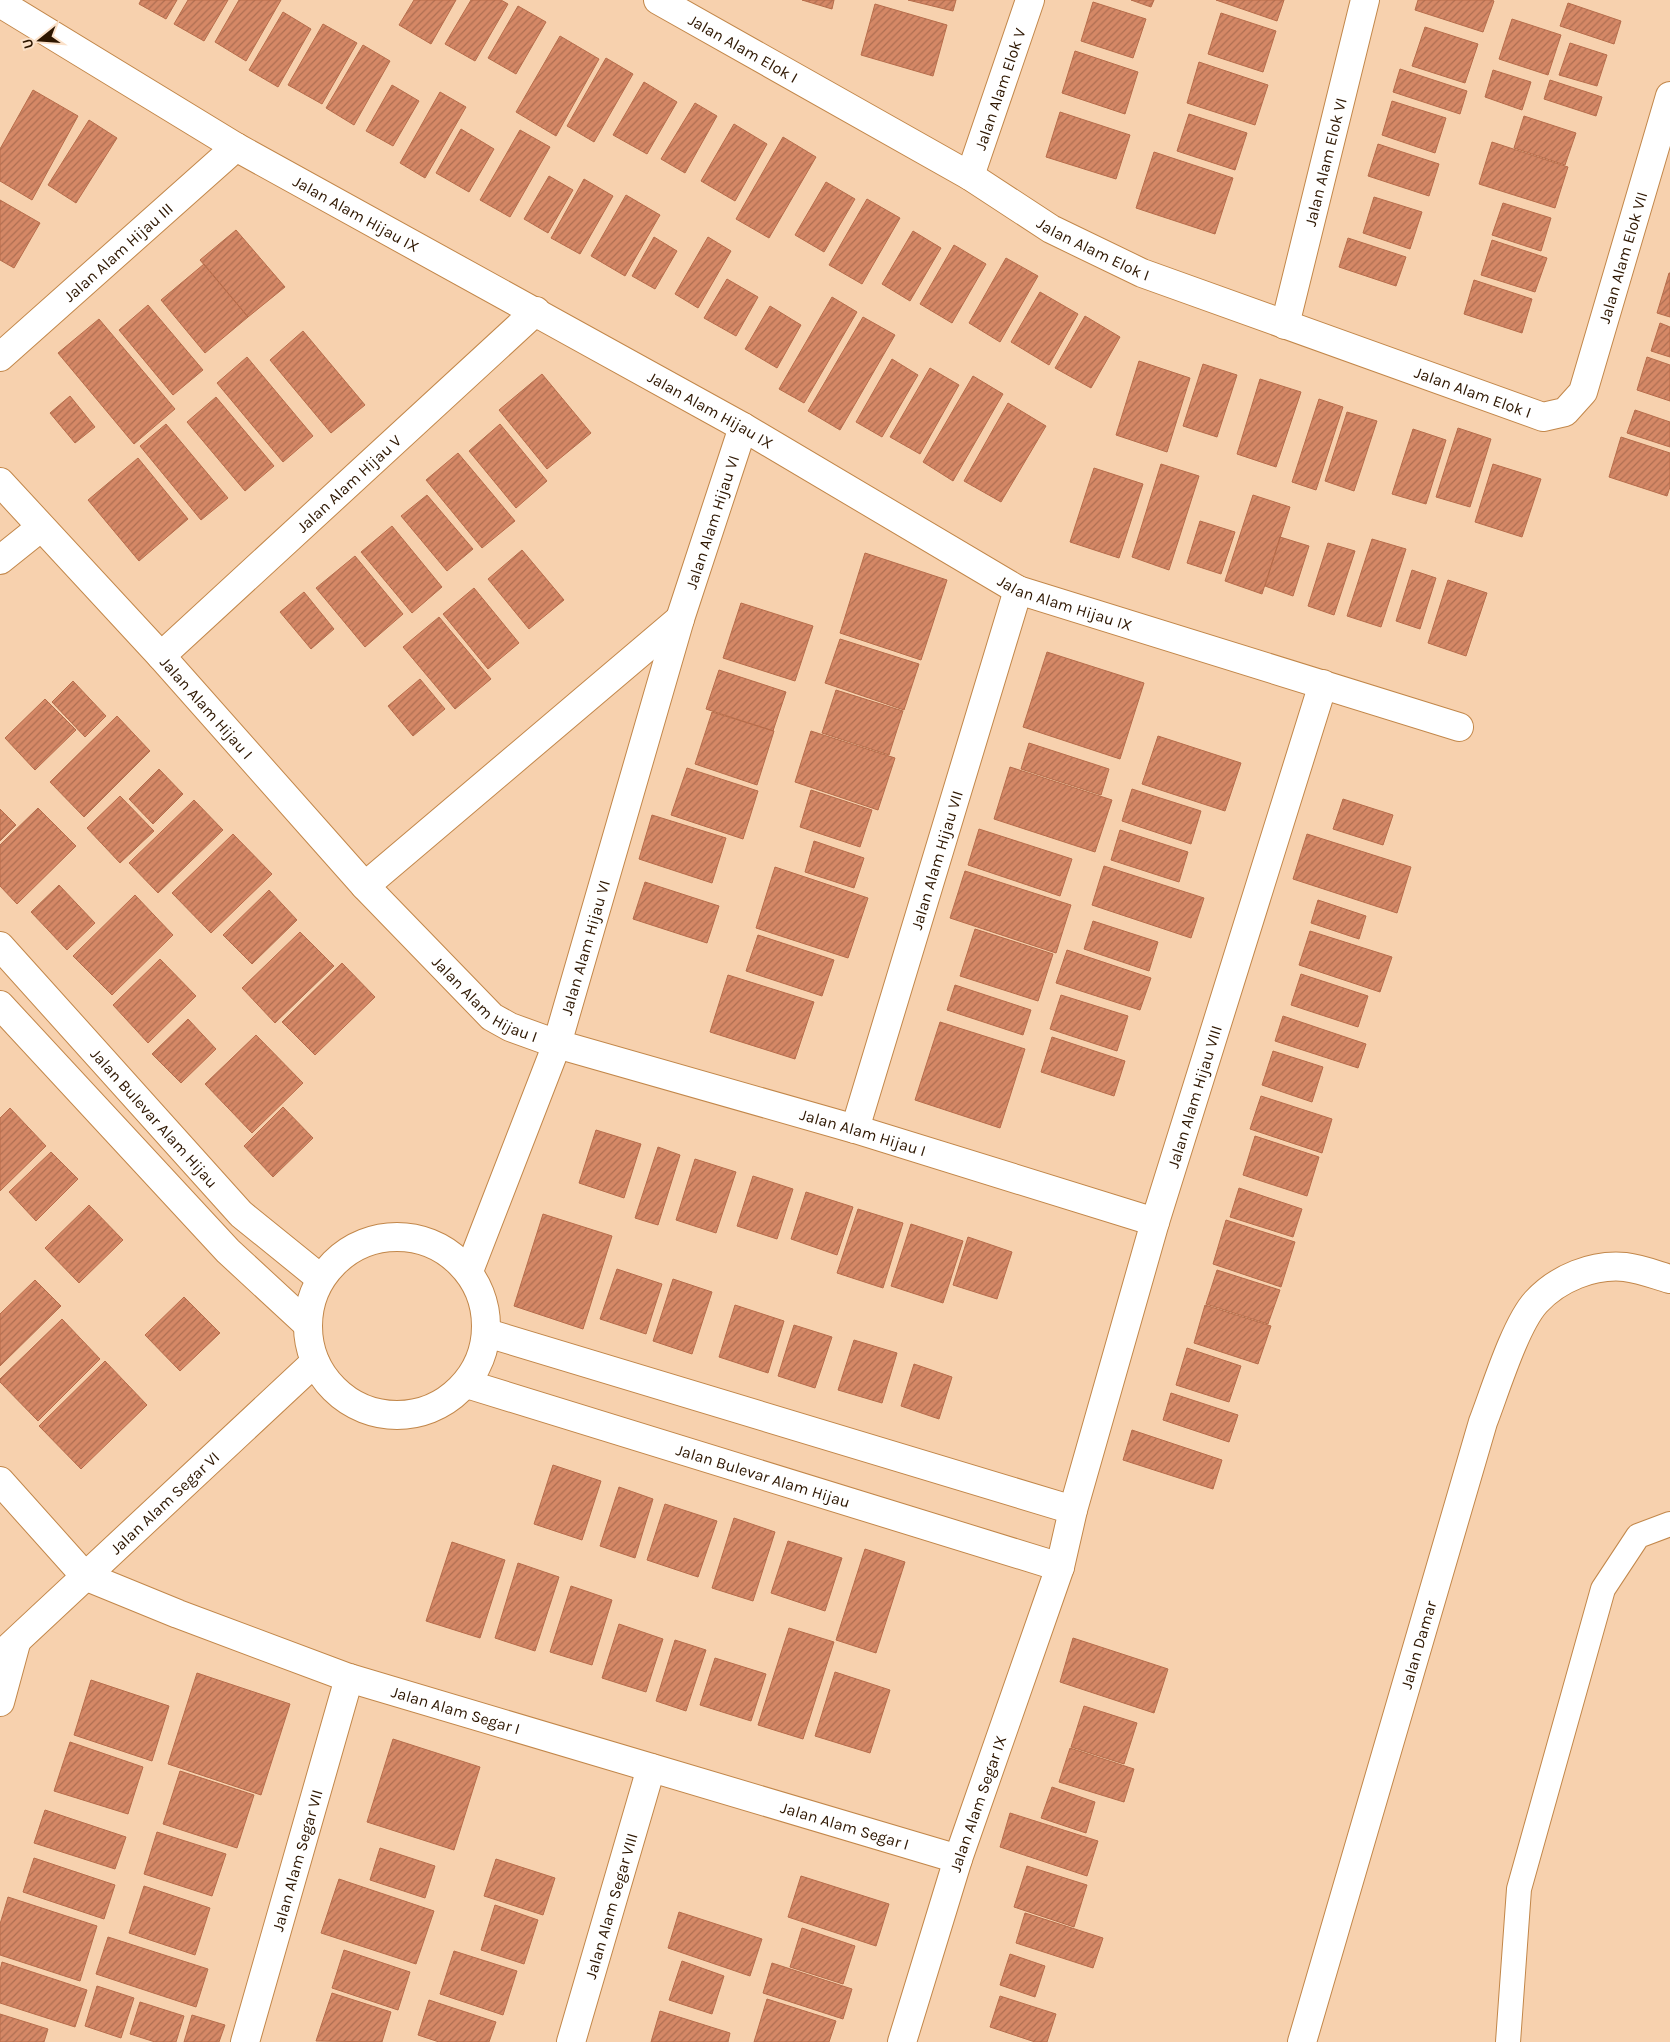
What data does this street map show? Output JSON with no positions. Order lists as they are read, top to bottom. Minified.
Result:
{"streets":{"street":["Jalan Alam Elok I","Jalan Alam Elok V","Jalan Alam Elok VI","Jalan Alam Hijau IX","Jalan Alam Hijau III","Jalan Alam Elok VII","Jalan Alam Hijau V","Jalan Alam Hijau VI","Jalan Alam Hijau I","Jalan Alam Hijau VII","Jalan Alam Hijau VIII","Jalan Bulevar Alam Hijau","Jalan Alam Segar VI","Jalan Damar","Jalan Alam Segar I","Jalan Alam Segar IX","Jalan Alam Segar VII","Jalan Alam Segar VIII"]},"crossings":[["Jalan Alam Elok I","Jalan Alam Elok V"],["Jalan Alam Elok I","Jalan Alam Elok VI"],["Jalan Alam Elok I","Jalan Alam Elok VII"],["Jalan Alam Hijau IX","Jalan Alam Hijau III"],["Jalan Alam Hijau IX","Jalan Alam Hijau V"],["Jalan Alam Hijau IX","Jalan Alam Hijau VI"],["Jalan Alam Hijau IX","Jalan Alam Hijau VII"],["Jalan Alam Hijau IX","Jalan Alam Hijau VIII"],["Jalan Alam Hijau V","Jalan Alam Hijau I"],["Jalan Alam Hijau VI","Jalan Alam Hijau I"],["Jalan Alam Hijau I","Jalan Alam Hijau VII"],["Jalan Alam Hijau I","Jalan Alam Hijau VIII"],["Jalan Alam Hijau VIII","Jalan Alam Segar IX"],["Jalan Bulevar Alam Hijau","Jalan Alam Segar IX"],["Jalan Alam Segar VI","Jalan Alam Segar I"],["Jalan Alam Segar I","Jalan Alam Segar IX"],["Jalan Alam Segar I","Jalan Alam Segar VII"],["Jalan Alam Segar I","Jalan Alam Segar VIII"]],"north":"left"}
